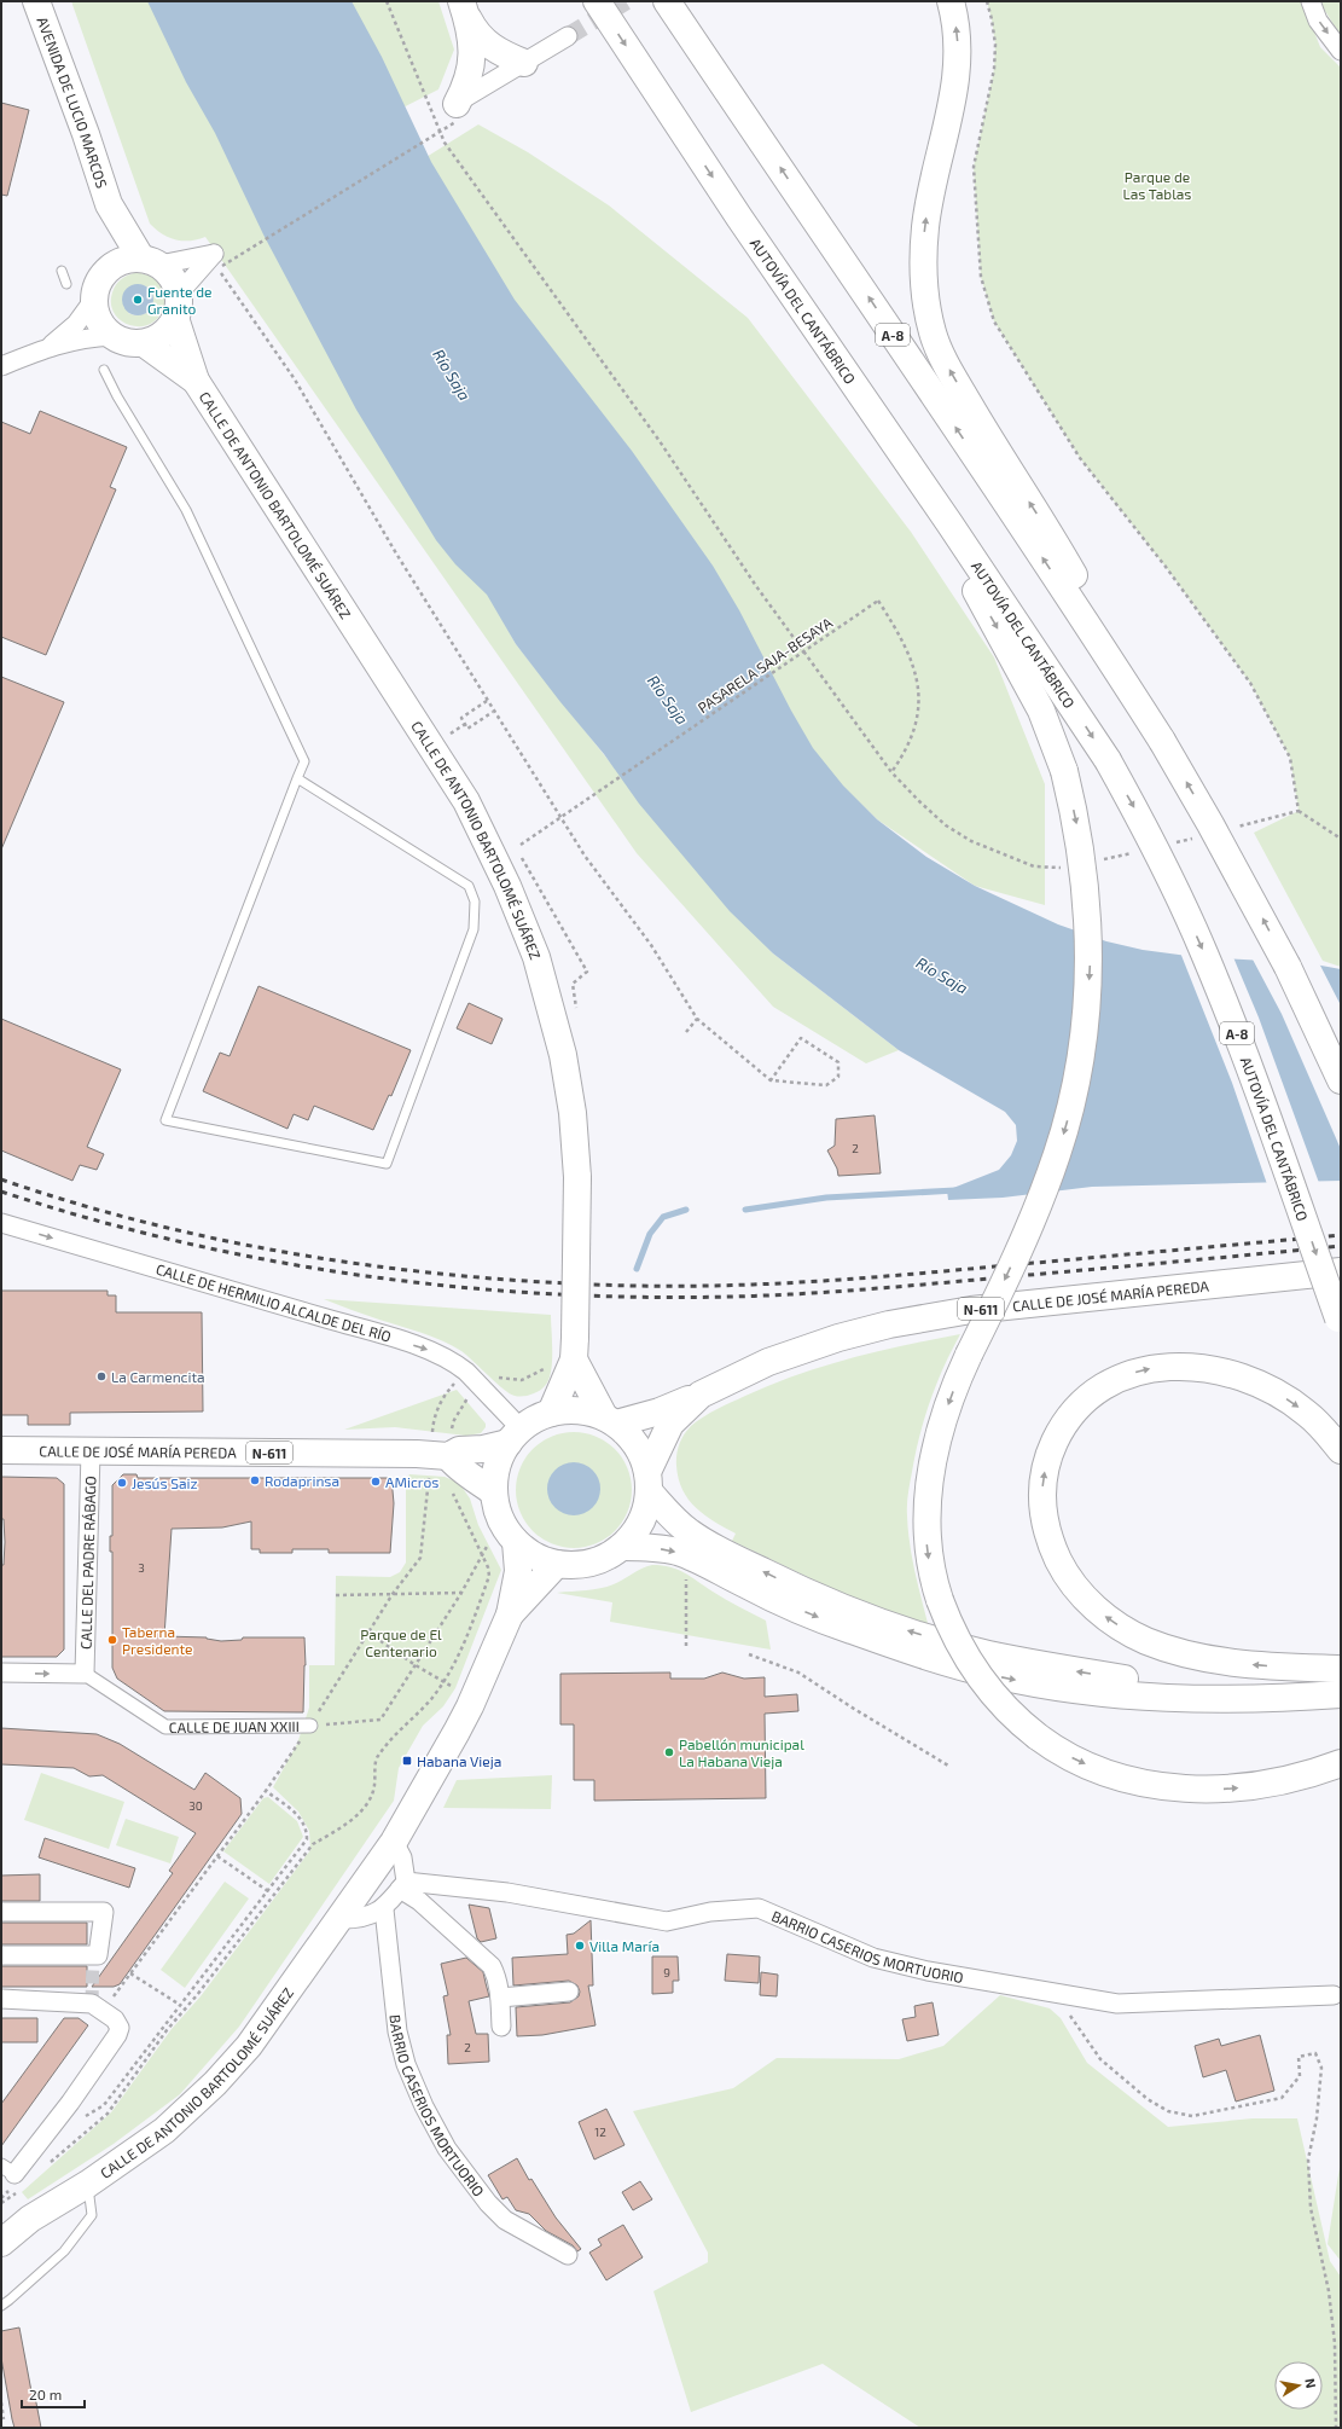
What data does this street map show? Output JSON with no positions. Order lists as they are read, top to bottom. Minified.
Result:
{"streets":{"main road":["AVENIDA DE LUCIO MARCOS","AUTOVÍA DEL CANTÁBRICO","A-8","CALLE DE ANTONIO BARTOLOMÉ SUÁREZ","CALLE DE JOSÉ MARÍA PEREDA","N-611"],"street":["CALLE DE HERMILIO ALCALDE DEL RÍO","CALLE DEL PADRE RÁBAGO","CALLE DE JUAN XXIII","BARRIO CASERIOS MORTUORIO"],"path":["PASARELA SAJA-BESAYA"]},"crossings":[["AVENIDA DE LUCIO MARCOS","CALLE DE ANTONIO BARTOLOMÉ SUÁREZ"],["CALLE DE ANTONIO BARTOLOMÉ SUÁREZ","CALLE DE JOSÉ MARÍA PEREDA"],["CALLE DE ANTONIO BARTOLOMÉ SUÁREZ","CALLE DE HERMILIO ALCALDE DEL RÍO"],["CALLE DE ANTONIO BARTOLOMÉ SUÁREZ","N-611"],["CALLE DE JOSÉ MARÍA PEREDA","CALLE DE HERMILIO ALCALDE DEL RÍO"],["CALLE DE JOSÉ MARÍA PEREDA","N-611"],["CALLE DE JOSÉ MARÍA PEREDA","CALLE DEL PADRE RÁBAGO"],["CALLE DE HERMILIO ALCALDE DEL RÍO","N-611"],["CALLE DEL PADRE RÁBAGO","CALLE DE JUAN XXIII"]],"one_way":["CALLE DE HERMILIO ALCALDE DEL RÍO"],"water":["Río Saja"],"parks":["Parque de Las Tablas","Parque de El Centenario"],"places":{"other":["Fuente de Granito","La Carmencita","Rodaprinsa","AMicros","Jesús Saiz","Taberna Presidente","Pabellón municipal La Habana Vieja","Villa María"],"transit":["Habana Vieja"]},"house_numbers":["2","3","30","9","2","12"],"scale_bar":"20 m","north":"right"}
